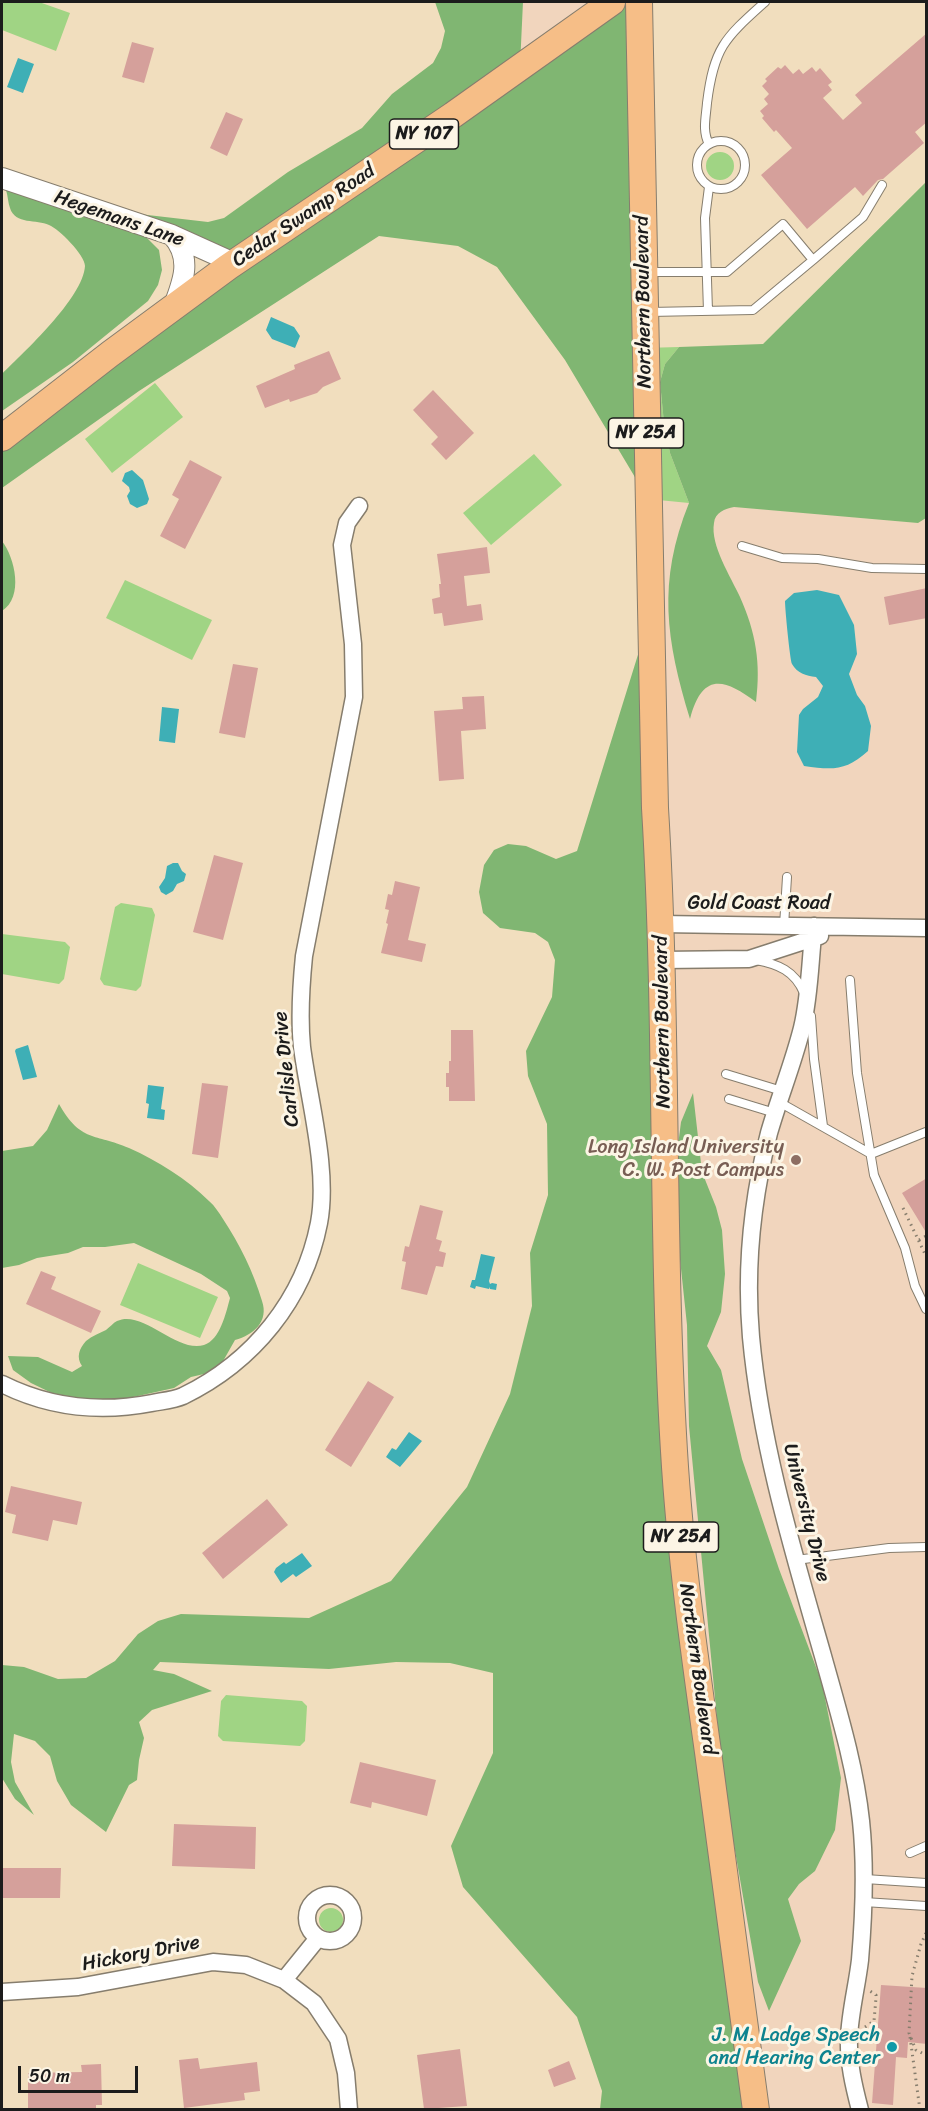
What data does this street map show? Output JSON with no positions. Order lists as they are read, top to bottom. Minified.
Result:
{"streets":{"main road":["NY 107","Cedar Swamp Road","Northern Boulevard","NY 25A"],"street":["Hegemans Lane","Gold Coast Road","Carlisle Drive","University Drive","Hickory Drive"]},"crossings":[["Cedar Swamp Road","Hegemans Lane"],["Northern Boulevard","Gold Coast Road"],["Gold Coast Road","University Drive"]],"places":["Long Island University C. W. Post Campus","J. M. Ladge Speech and Hearing Center"],"scale_bar":"50 m"}
